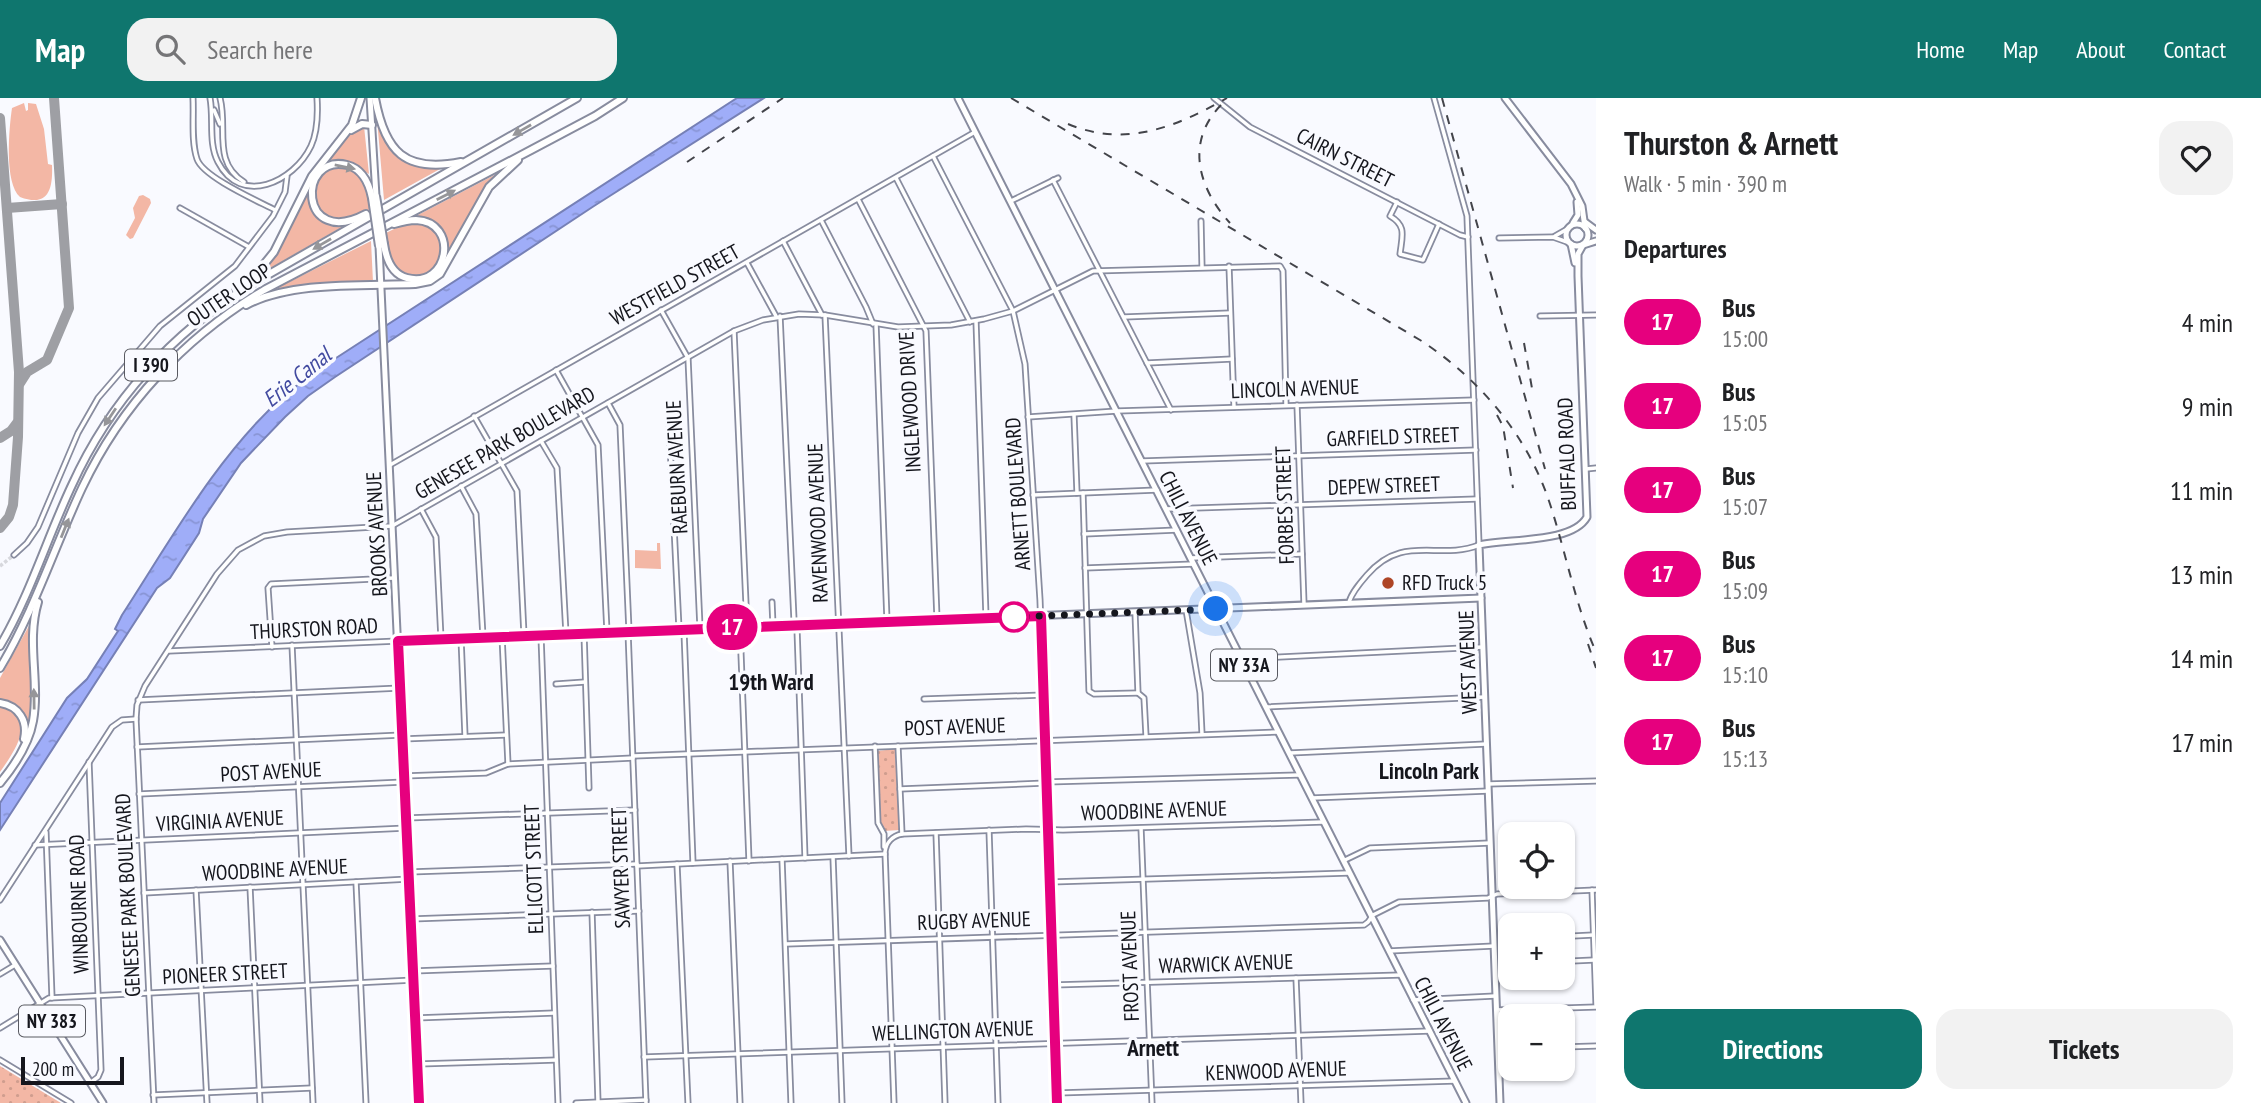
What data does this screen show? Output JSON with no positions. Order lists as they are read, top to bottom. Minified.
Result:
{"streets":{"highway":["OUTER LOOP","I 390"],"main road":["BUFFALO ROAD","CHILI AVENUE","BROOKS AVENUE","THURSTON ROAD","WEST AVENUE","NY 33A","NY 383"],"street":["CAIRN STREET","WESTFIELD STREET","LINCOLN AVENUE","INGLEWOOD DRIVE","GARFIELD STREET","GENESEE PARK BOULEVARD","RAEBURN AVENUE","DEPEW STREET","ARNETT BOULEVARD","FORBES STREET","RAVENWOOD AVENUE","POST AVENUE","WOODBINE AVENUE","VIRGINIA AVENUE","SAWYER STREET","ELLICOTT STREET","WINBOURNE ROAD","RUGBY AVENUE","WARWICK AVENUE","FROST AVENUE","PIONEER STREET","WELLINGTON AVENUE","KENWOOD AVENUE"]},"crossings":[["CAIRN STREET","WEST AVENUE"],["WESTFIELD STREET","INGLEWOOD DRIVE"],["WESTFIELD STREET","RAEBURN AVENUE"],["WESTFIELD STREET","ARNETT BOULEVARD"],["WESTFIELD STREET","CHILI AVENUE"],["WESTFIELD STREET","RAVENWOOD AVENUE"],["WESTFIELD STREET","BROOKS AVENUE"],["LINCOLN AVENUE","GENESEE PARK BOULEVARD"],["LINCOLN AVENUE","ARNETT BOULEVARD"],["LINCOLN AVENUE","FORBES STREET"],["LINCOLN AVENUE","CHILI AVENUE"],["LINCOLN AVENUE","WEST AVENUE"],["INGLEWOOD DRIVE","GENESEE PARK BOULEVARD"],["INGLEWOOD DRIVE","THURSTON ROAD"],["GARFIELD STREET","FORBES STREET"],["GARFIELD STREET","CHILI AVENUE"],["GARFIELD STREET","WEST AVENUE"],["GENESEE PARK BOULEVARD","RAEBURN AVENUE"],["GENESEE PARK BOULEVARD","ARNETT BOULEVARD"],["GENESEE PARK BOULEVARD","CHILI AVENUE"],["GENESEE PARK BOULEVARD","RAVENWOOD AVENUE"],["GENESEE PARK BOULEVARD","BROOKS AVENUE"],["GENESEE PARK BOULEVARD","THURSTON ROAD"],["GENESEE PARK BOULEVARD","POST AVENUE"],["GENESEE PARK BOULEVARD","WOODBINE AVENUE"],["GENESEE PARK BOULEVARD","VIRGINIA AVENUE"],["GENESEE PARK BOULEVARD","SAWYER STREET"],["GENESEE PARK BOULEVARD","PIONEER STREET"],["BUFFALO ROAD","WEST AVENUE"],["RAEBURN AVENUE","THURSTON ROAD"],["DEPEW STREET","FORBES STREET"],["DEPEW STREET","CHILI AVENUE"],["DEPEW STREET","WEST AVENUE"],["ARNETT BOULEVARD","THURSTON ROAD"],["ARNETT BOULEVARD","POST AVENUE"],["ARNETT BOULEVARD","WOODBINE AVENUE"],["ARNETT BOULEVARD","RUGBY AVENUE"],["ARNETT BOULEVARD","WARWICK AVENUE"],["ARNETT BOULEVARD","WELLINGTON AVENUE"],["ARNETT BOULEVARD","KENWOOD AVENUE"],["FORBES STREET","THURSTON ROAD"],["CHILI AVENUE","THURSTON ROAD"],["CHILI AVENUE","POST AVENUE"],["CHILI AVENUE","WOODBINE AVENUE"],["CHILI AVENUE","RUGBY AVENUE"],["CHILI AVENUE","WARWICK AVENUE"],["CHILI AVENUE","WELLINGTON AVENUE"],["CHILI AVENUE","KENWOOD AVENUE"],["RAVENWOOD AVENUE","THURSTON ROAD"],["RAVENWOOD AVENUE","POST AVENUE"],["RAVENWOOD AVENUE","WOODBINE AVENUE"],["BROOKS AVENUE","THURSTON ROAD"],["BROOKS AVENUE","POST AVENUE"],["BROOKS AVENUE","WOODBINE AVENUE"],["BROOKS AVENUE","VIRGINIA AVENUE"],["BROOKS AVENUE","PIONEER STREET"],["THURSTON ROAD","WEST AVENUE"],["THURSTON ROAD","SAWYER STREET"],["THURSTON ROAD","ELLICOTT STREET"],["WEST AVENUE","RUGBY AVENUE"],["POST AVENUE","SAWYER STREET"],["POST AVENUE","ELLICOTT STREET"],["WOODBINE AVENUE","SAWYER STREET"],["WOODBINE AVENUE","ELLICOTT STREET"],["WOODBINE AVENUE","FROST AVENUE"],["VIRGINIA AVENUE","WINBOURNE ROAD"],["SAWYER STREET","WELLINGTON AVENUE"],["WINBOURNE ROAD","PIONEER STREET"],["WINBOURNE ROAD","NY 383"],["RUGBY AVENUE","FROST AVENUE"],["WARWICK AVENUE","FROST AVENUE"],["FROST AVENUE","WELLINGTON AVENUE"],["FROST AVENUE","KENWOOD AVENUE"],["PIONEER STREET","NY 383"]],"districts":["19th Ward","Lincoln Park","Arnett"],"water":["Erie Canal"],"places":["RFD Truck 5"],"lines":["bus line 17"],"scale_bar":"200 m","page":{"header":"Map","search":"Search here","nav":["Home","Map","About","Contact"],"on_map":"17","heading":[["Thurston & Arnett","Walk · 5 min · 390 m"],"Departures"],"list":[{"mark":"17","name":"Bus","note":"15:00","value":"4 min"},{"mark":"17","name":"Bus","note":"15:05","value":"9 min"},{"mark":"17","name":"Bus","note":"15:07","value":"11 min"},{"mark":"17","name":"Bus","note":"15:09","value":"13 min"},{"mark":"17","name":"Bus","note":"15:10","value":"14 min"},{"mark":"17","name":"Bus","note":"15:13","value":"17 min"}],"map_buttons":["+","−"],"buttons":["Directions","Tickets"],"scale":"200 m"}}
